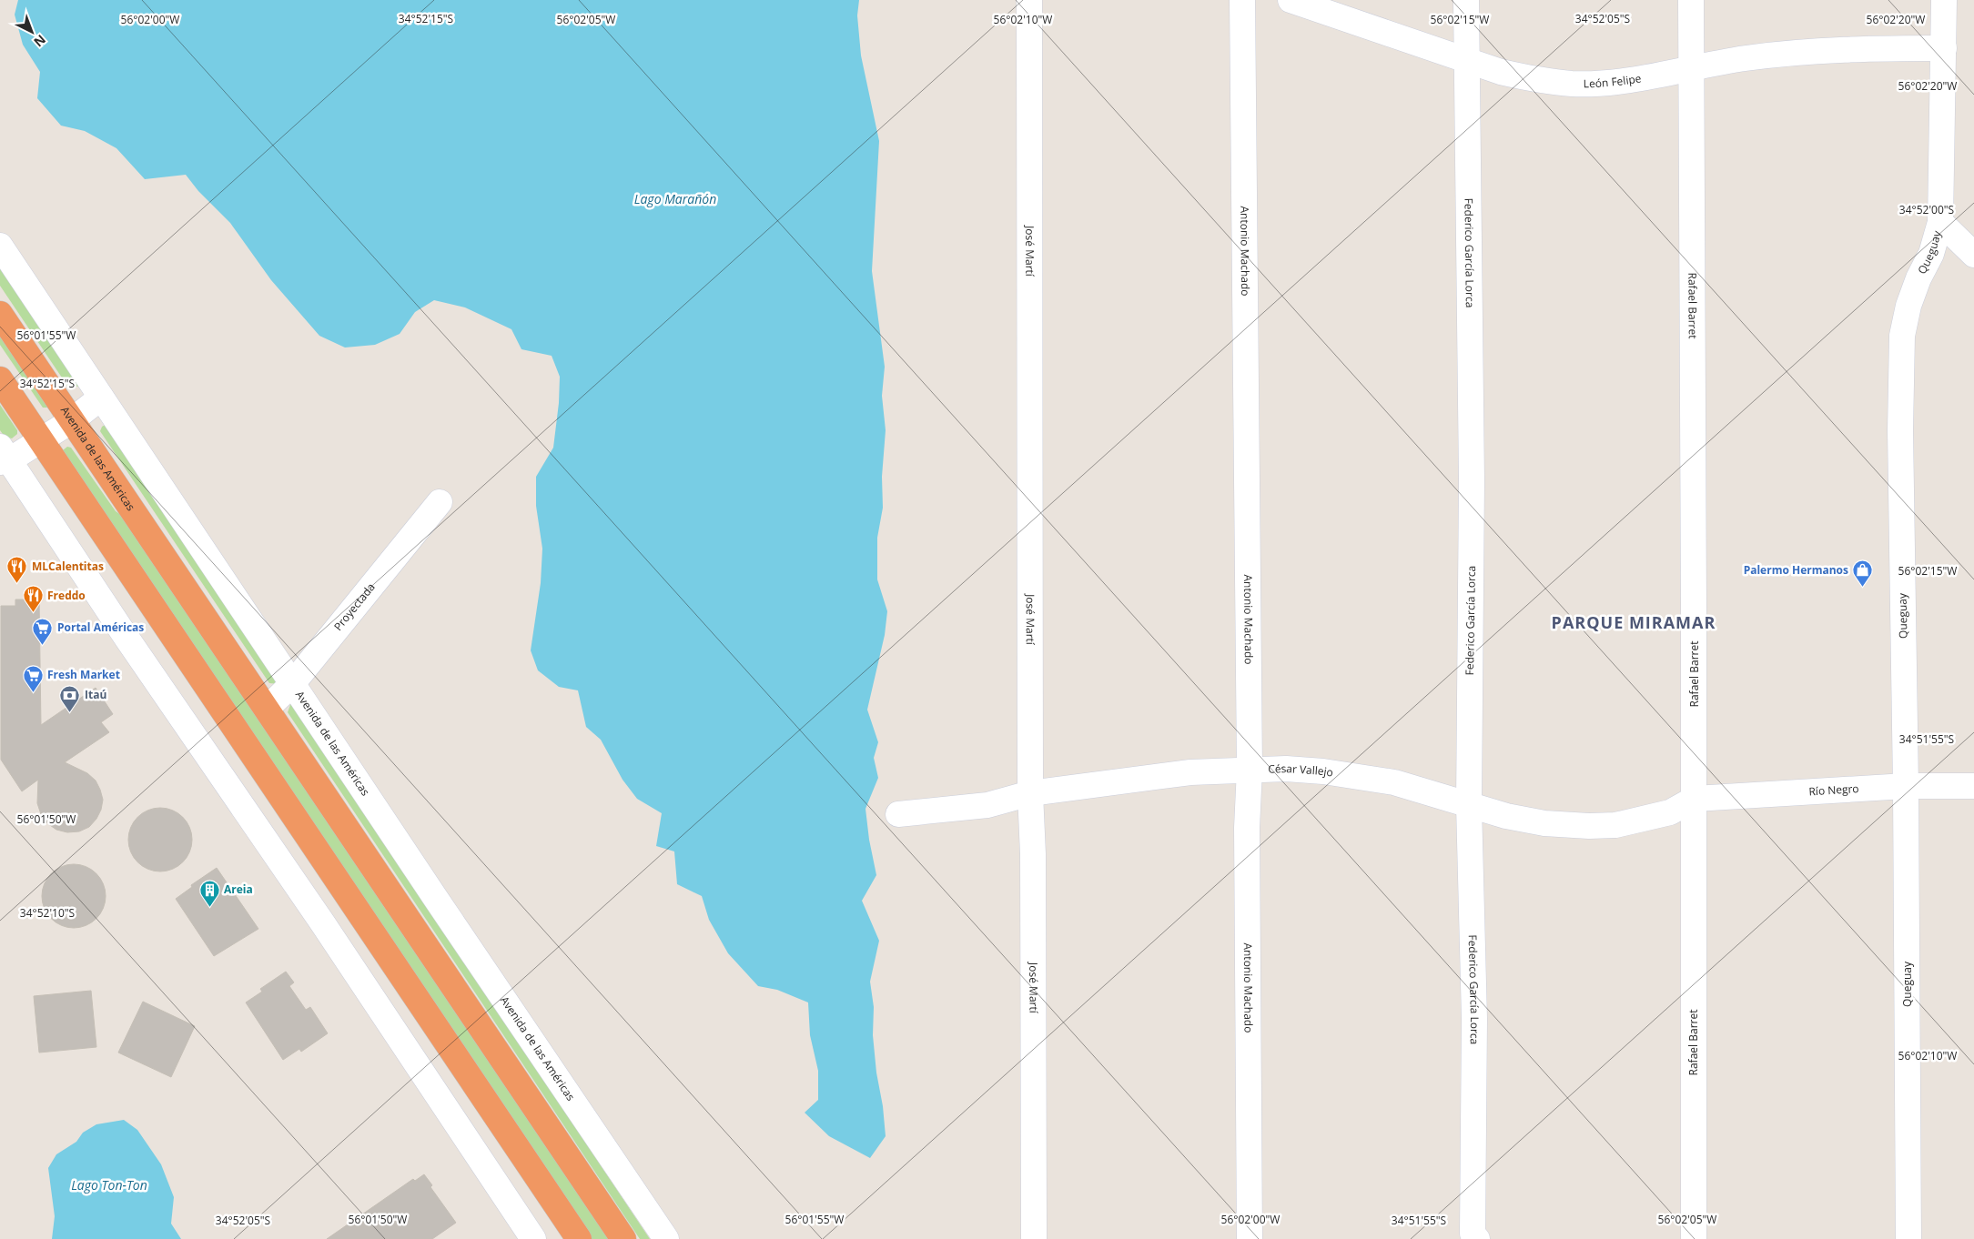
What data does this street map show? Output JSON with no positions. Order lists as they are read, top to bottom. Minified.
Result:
{"streets":{"highway":["Avenida de las Américas"],"street":["León Felipe","José Martí","Antonio Machado","Federico García Lorca","Queguay","Rafael Barret","Proyectada","César Vallejo","Río Negro"]},"crossings":[["León Felipe","Federico García Lorca"],["León Felipe","Queguay"],["León Felipe","Rafael Barret"],["José Martí","César Vallejo"],["Antonio Machado","César Vallejo"],["Federico García Lorca","César Vallejo"],["Queguay","Río Negro"],["Rafael Barret","César Vallejo"],["Rafael Barret","Río Negro"],["Avenida de las Américas","Proyectada"],["César Vallejo","Río Negro"]],"districts":["PARQUE MIRAMAR"],"water":["Lago Marañón","Lago Ton-Ton"],"places":{"restaurant":["MLCalentitas","Freddo"],"shop":["Palermo Hermanos"],"supermarket":["Portal Américas","Fresh Market"],"bank":["Itaú"],"building":["Areia"]},"north":"bottom right","coordinates":["34°52'15\"S","34°52'05\"S","56°02'00\"W","56°02'05\"W","56°02'10\"W","56°02'15\"W","56°02'20\"W","34°52'00\"S","56°01'55\"W","34°51'55\"S","56°01'50\"W","34°52'10\"S"]}
